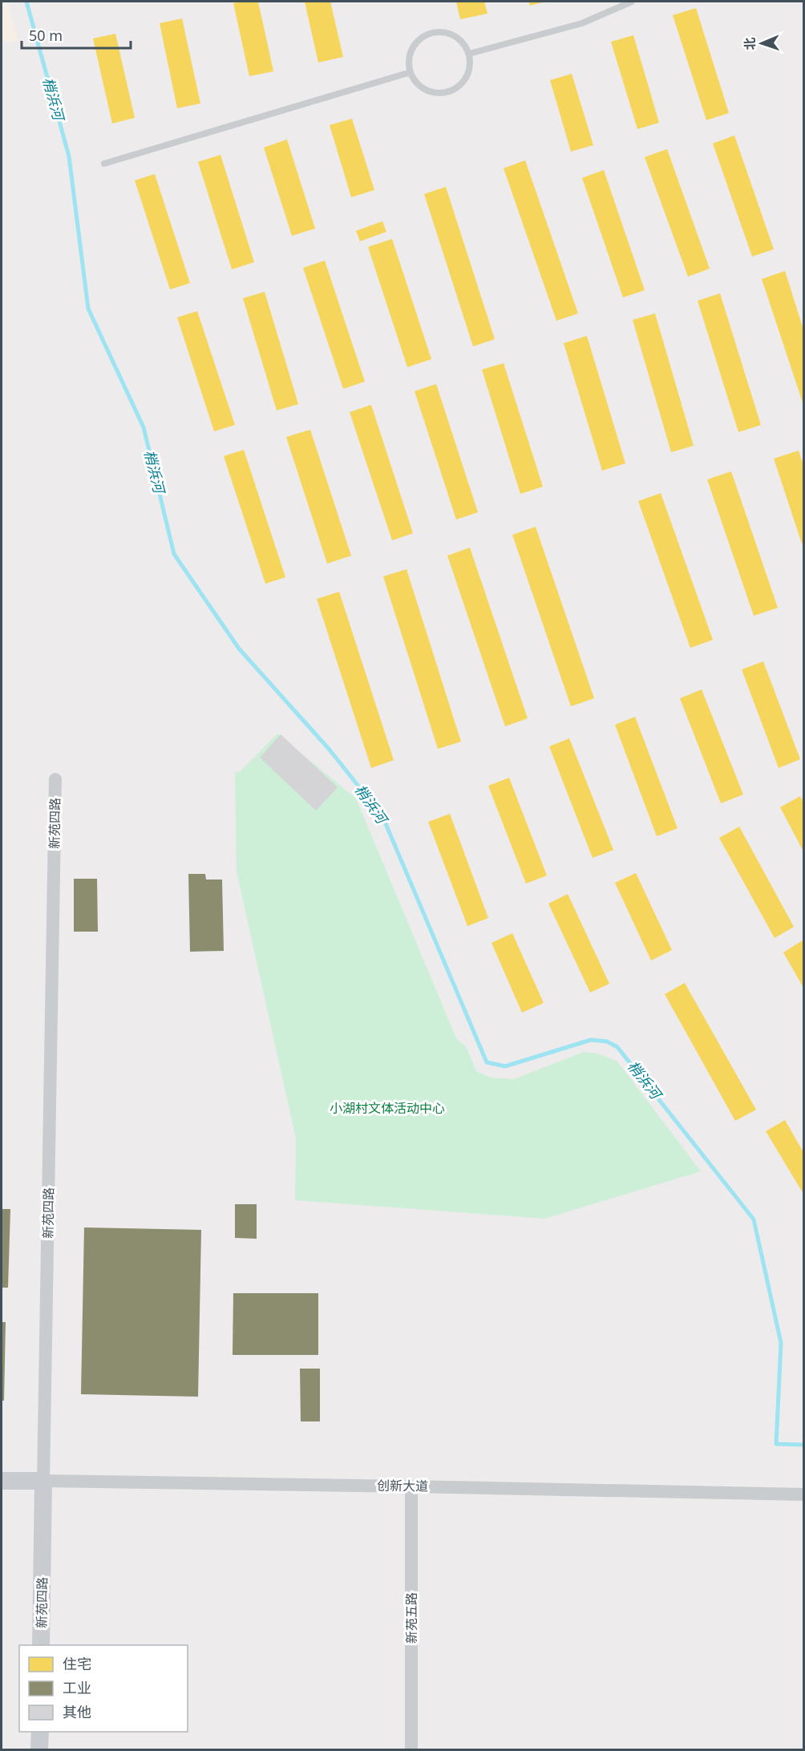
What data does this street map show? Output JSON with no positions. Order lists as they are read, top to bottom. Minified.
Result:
{"streets":{"street":["新苑四路","创新大道","新苑五路"]},"crossings":[["新苑四路","创新大道"],["创新大道","新苑五路"]],"water":["梢浜河"],"parks":["小湖村文体活动中心"],"legend":["住宅","工业","其他"],"scale_bar":"50 m","north":"left"}
